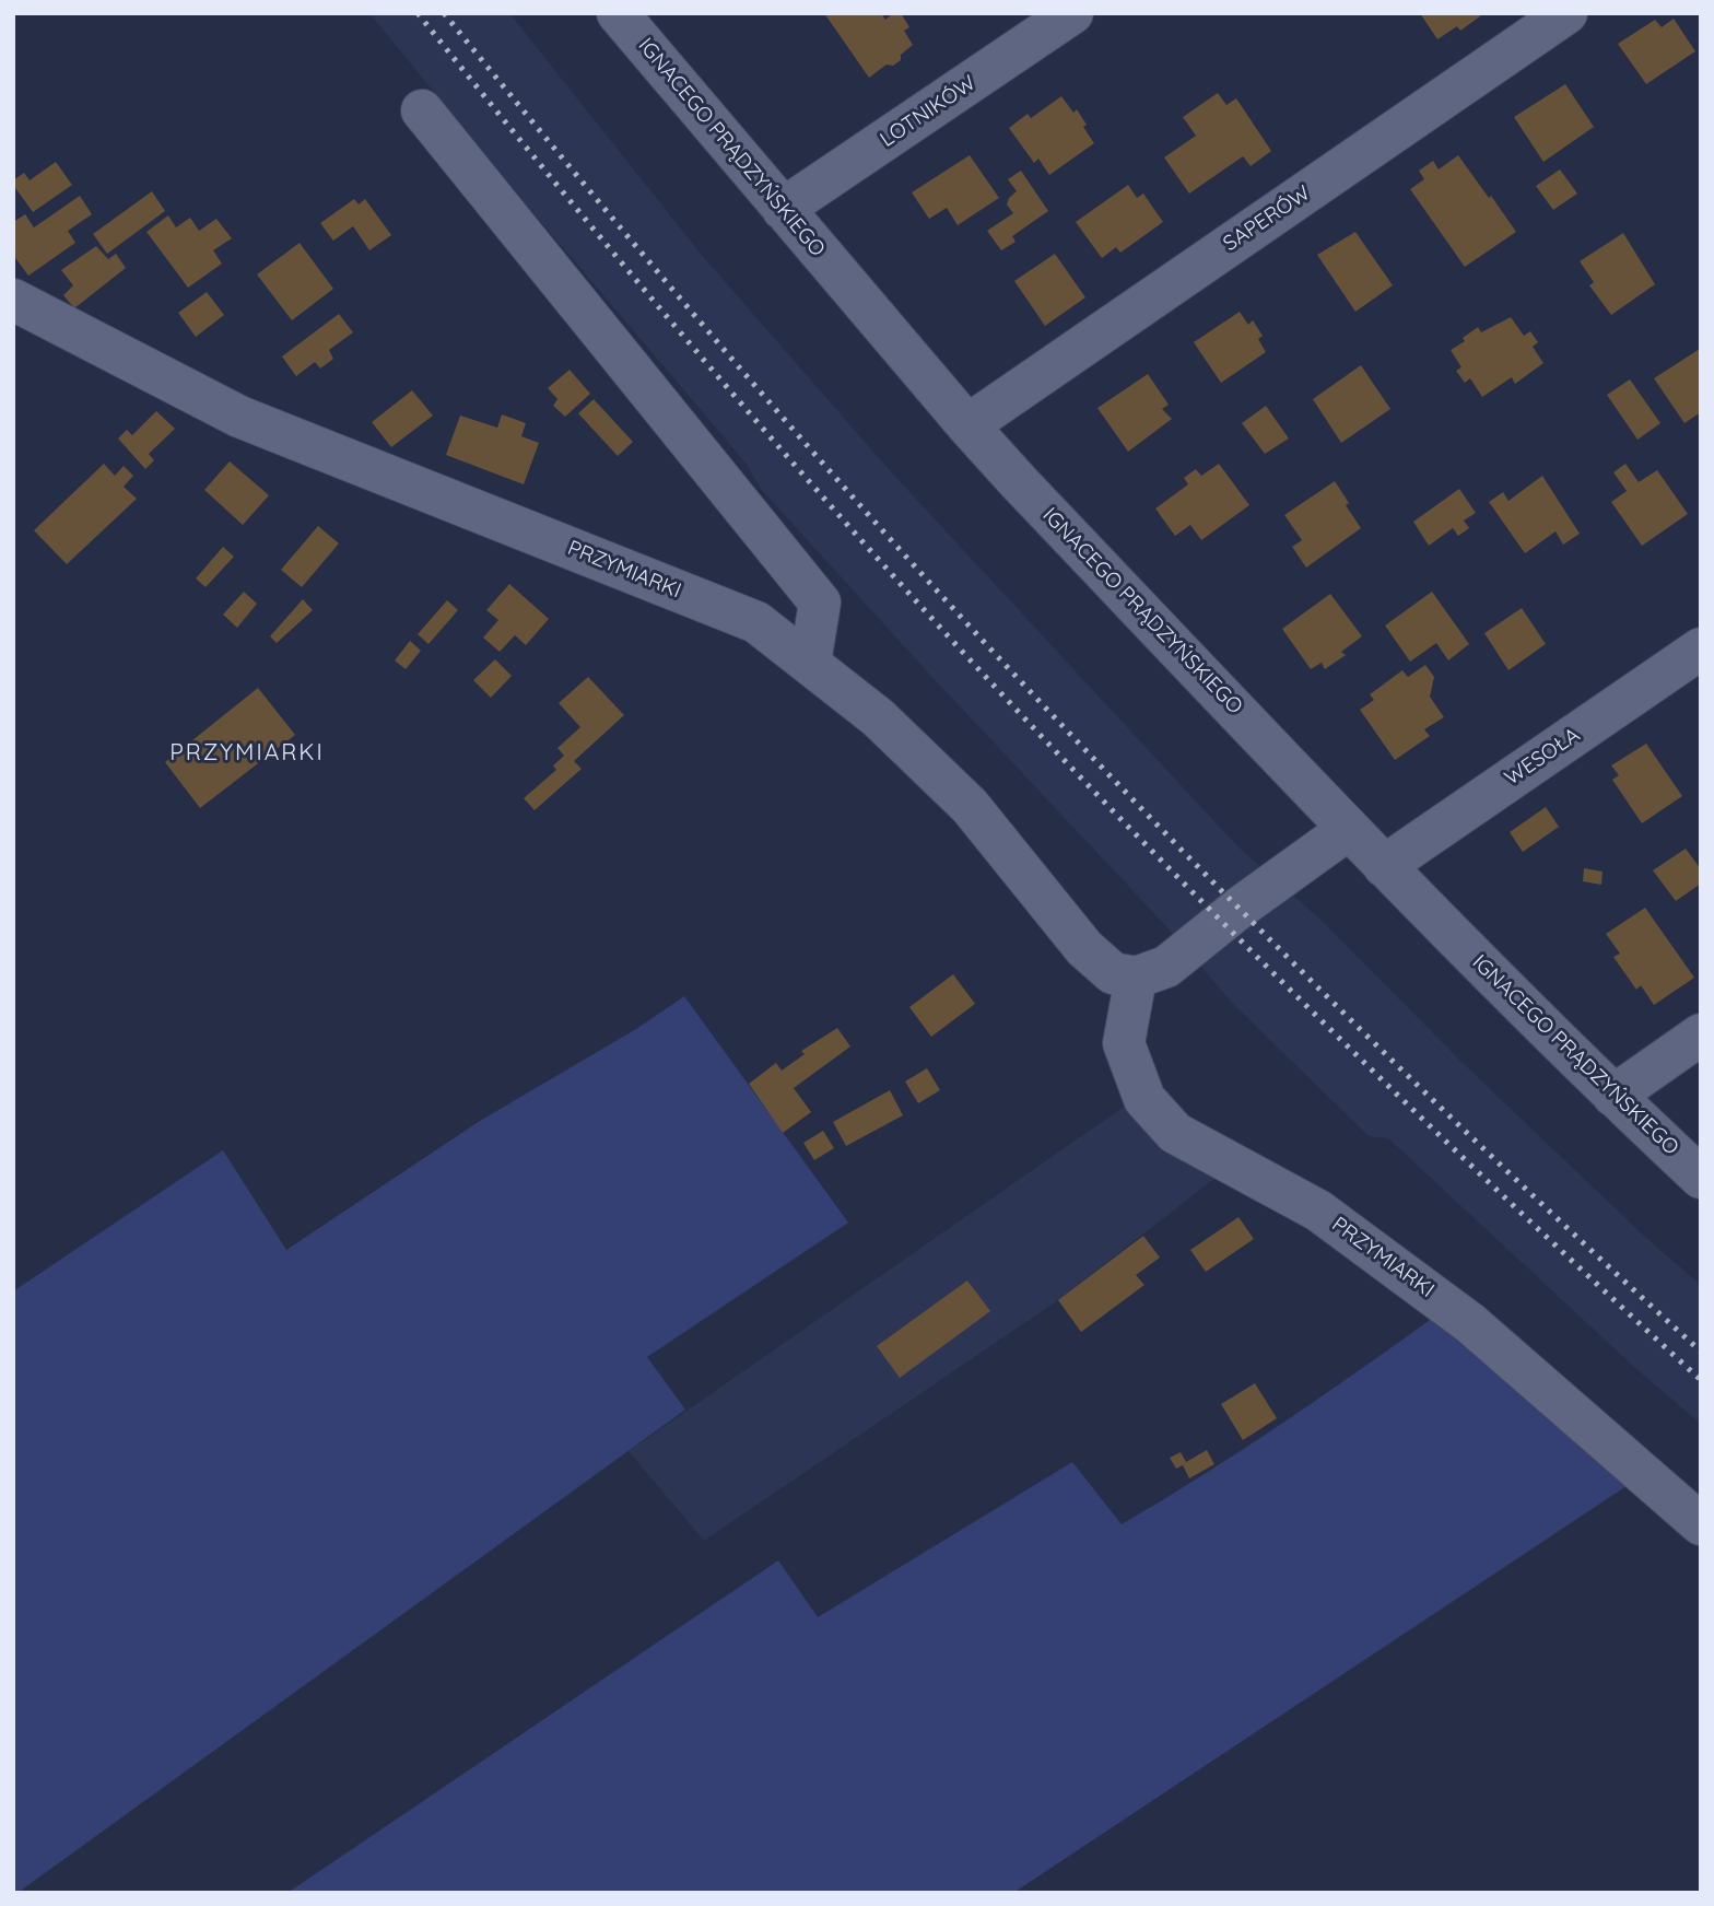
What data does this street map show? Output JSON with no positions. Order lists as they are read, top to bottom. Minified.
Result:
{"streets":{"street":["LOTNIKÓW","IGNACEGO PRĄDZYŃSKIEGO","SAPERÓW","PRZYMIARKI","WESOŁA"]},"crossings":[["LOTNIKÓW","IGNACEGO PRĄDZYŃSKIEGO"],["IGNACEGO PRĄDZYŃSKIEGO","SAPERÓW"],["IGNACEGO PRĄDZYŃSKIEGO","WESOŁA"]],"districts":["PRZYMIARKI"]}
